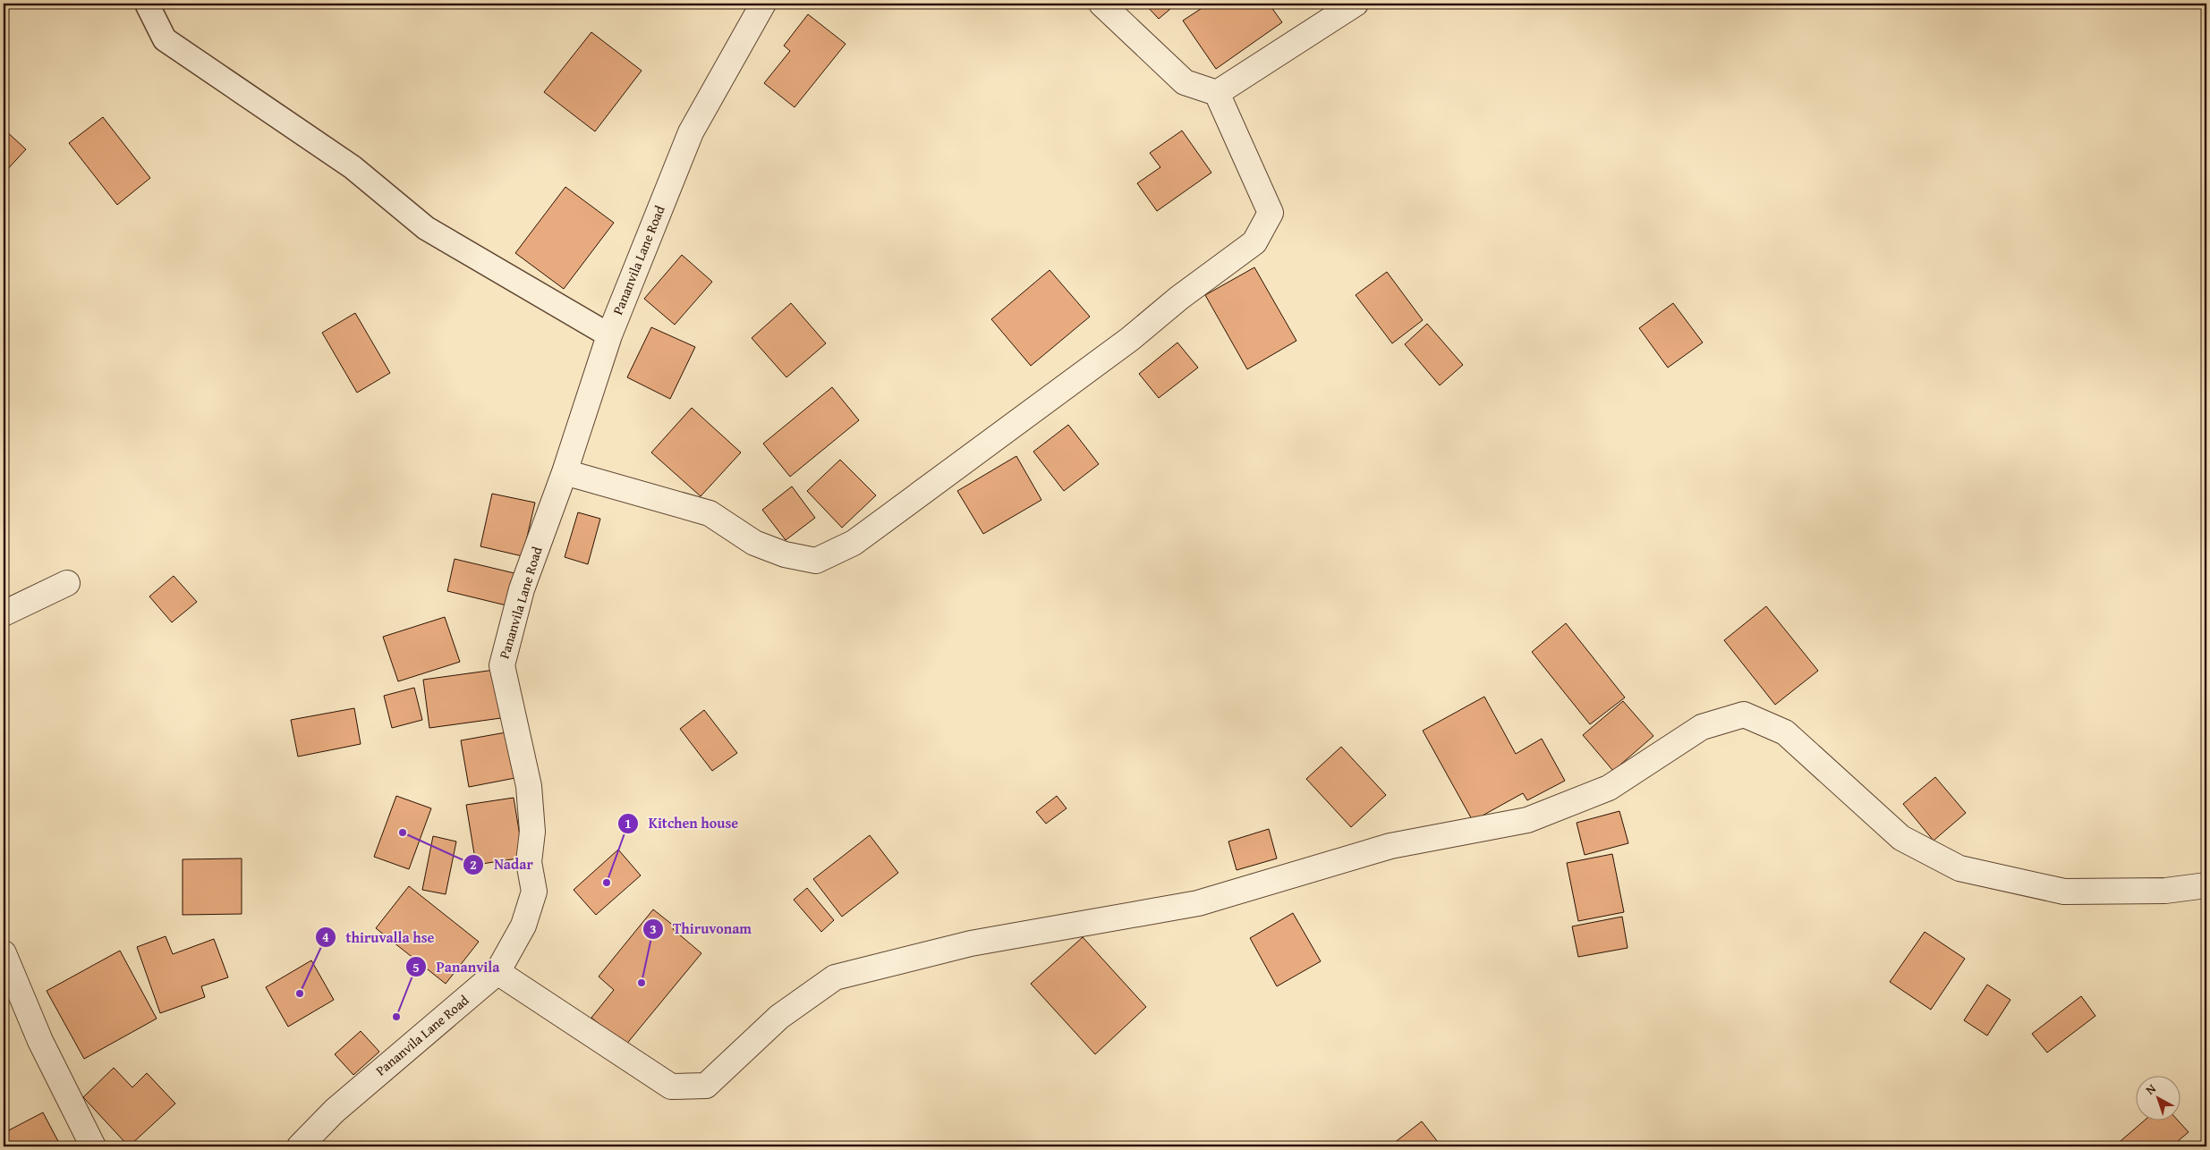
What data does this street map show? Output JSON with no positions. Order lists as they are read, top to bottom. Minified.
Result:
{"streets":{"street":["Pananvila Lane Road"]},"places":["Nadar","Kitchen house","Thiruvonam","thiruvalla hse","Pananvila"],"north":"top left"}
